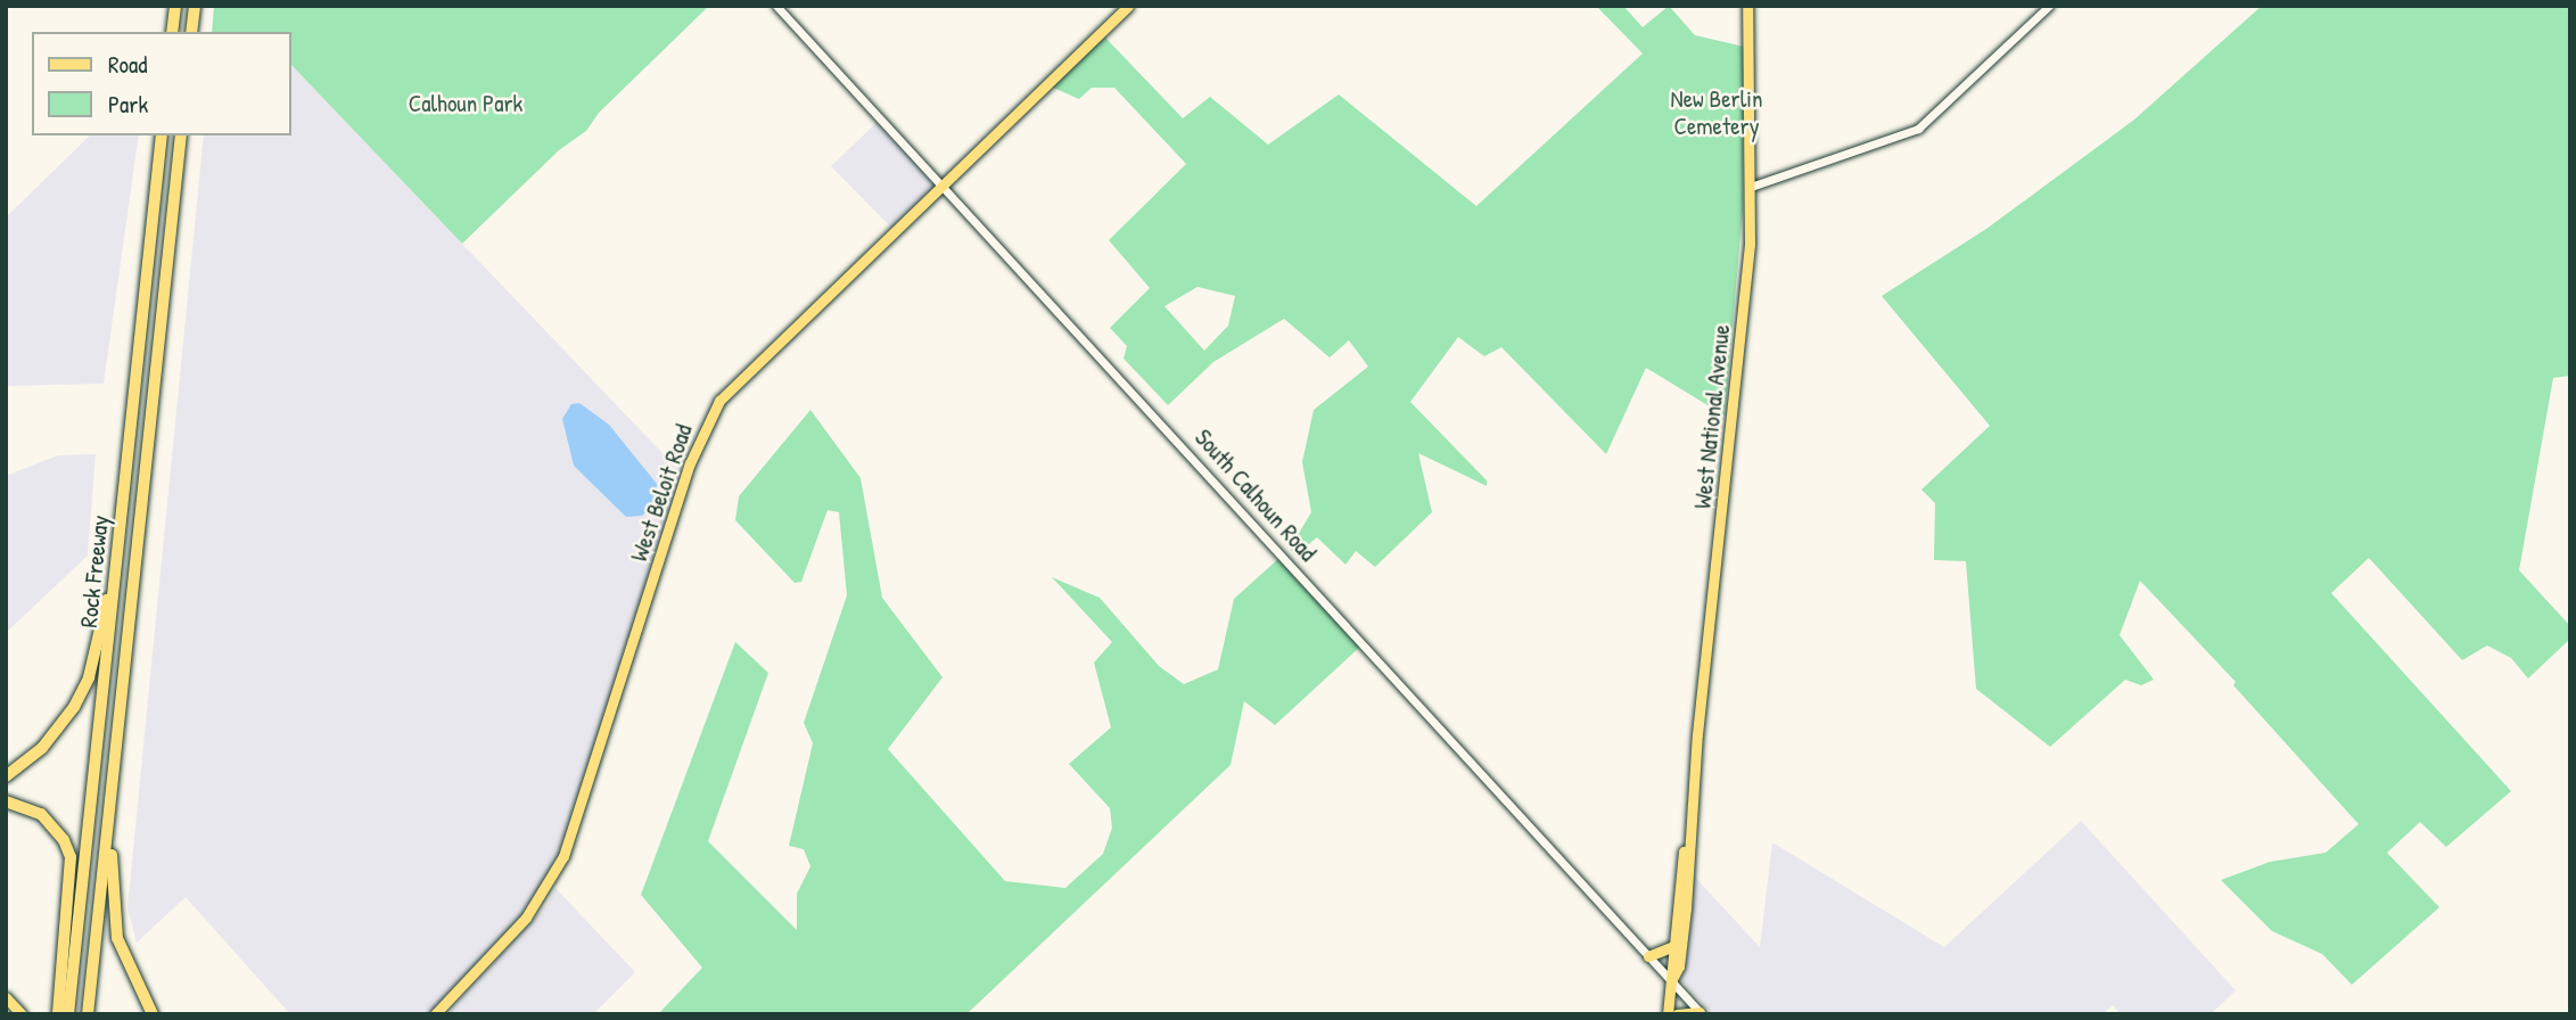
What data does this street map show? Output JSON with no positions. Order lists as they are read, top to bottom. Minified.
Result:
{"streets":{"highway":["Rock Freeway"],"main road":["West National Avenue","West Beloit Road"],"street":["South Calhoun Road"]},"crossings":[["West National Avenue","South Calhoun Road"],["West Beloit Road","South Calhoun Road"]],"parks":["New Berlin Cemetery","Calhoun Park"],"legend":["Road","Park"]}
